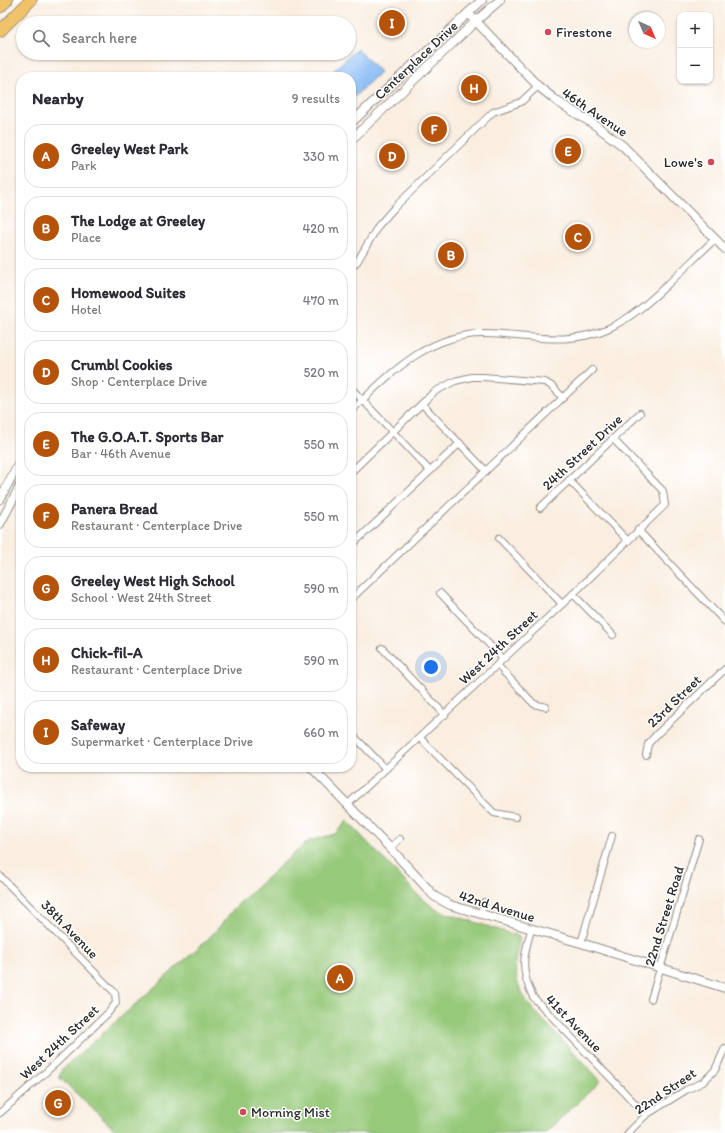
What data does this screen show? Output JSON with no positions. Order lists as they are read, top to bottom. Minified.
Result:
{"streets":{"street":["Centerplace Drive","46th Avenue","24th Street Drive","West 24th Street","23rd Street","42nd Avenue","22nd Street Road","38th Avenue","41st Avenue","22nd Street"]},"crossings":[["Centerplace Drive","46th Avenue"],["24th Street Drive","West 24th Street"],["West 24th Street","42nd Avenue"],["West 24th Street","38th Avenue"],["42nd Avenue","22nd Street Road"],["42nd Avenue","41st Avenue"],["41st Avenue","22nd Street"]],"places":["Firestone","Lowe's","Morning Mist"],"north":"bottom right","page":{"pins":["I","H","F","E","D","C","B","A","G"],"map_buttons":["+","−"],"search":"Search here","heading":["Nearby","9 results"],"list":[{"mark":"A","name":"Greeley West Park","note":"Park","value":"330 m"},{"mark":"B","name":"The Lodge at Greeley","note":"Place","value":"420 m"},{"mark":"C","name":"Homewood Suites","note":"Hotel","value":"470 m"},{"mark":"D","name":"Crumbl Cookies","note":"Shop · Centerplace Drive","value":"520 m"},{"mark":"E","name":"The G.O.A.T. Sports Bar","note":"Bar · 46th Avenue","value":"550 m"},{"mark":"F","name":"Panera Bread","note":"Restaurant · Centerplace Drive","value":"550 m"},{"mark":"G","name":"Greeley West High School","note":"School · West 24th Street","value":"590 m"},{"mark":"H","name":"Chick-fil-A","note":"Restaurant · Centerplace Drive","value":"590 m"},{"mark":"I","name":"Safeway","note":"Supermarket · Centerplace Drive","value":"660 m"}]}}
